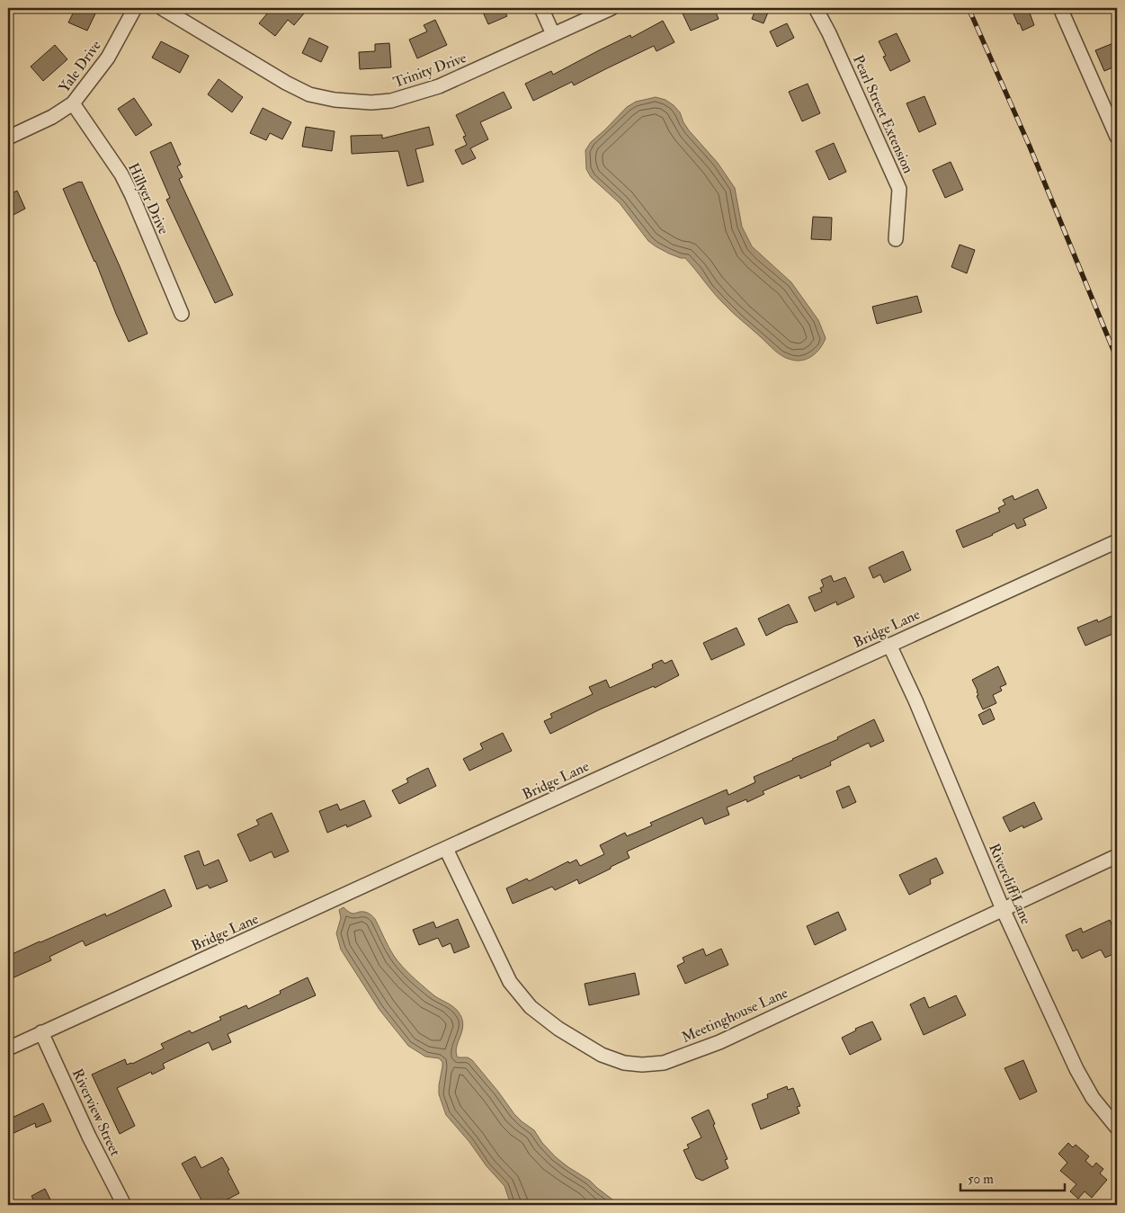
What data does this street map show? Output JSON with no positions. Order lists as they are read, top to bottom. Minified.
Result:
{"streets":{"street":["Yale Drive","Trinity Drive","Pearl Street Extension","Hillyer Drive","Bridge Lane","Rivercliff Lane","Meetinghouse Lane","Riverview Street"]},"crossings":[["Yale Drive","Hillyer Drive"],["Bridge Lane","Rivercliff Lane"],["Bridge Lane","Meetinghouse Lane"],["Bridge Lane","Riverview Street"],["Rivercliff Lane","Meetinghouse Lane"]],"scale_bar":"50 m"}
